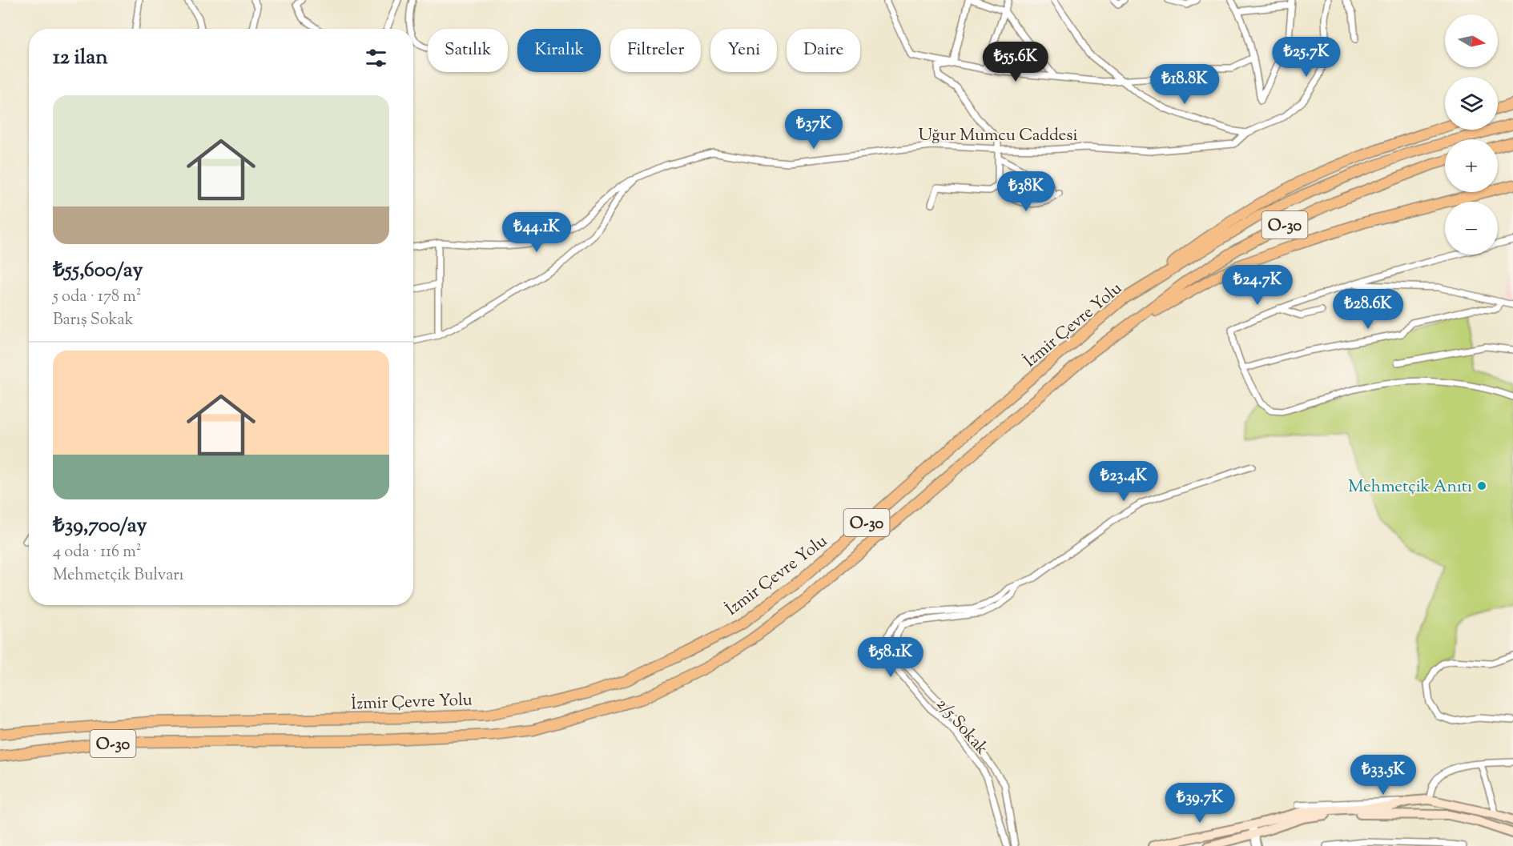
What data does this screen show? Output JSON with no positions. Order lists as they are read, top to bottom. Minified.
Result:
{"streets":{"highway":["O-30","İzmir Çevre Yolu"],"street":["Uğur Mumcu Caddesi","2/5 Sokak"]},"places":["Mehmetçik Anıtı"],"north":"right","page":{"map_buttons":["+","−"],"chip":["Satılık","Kiralık","Filtreler","Yeni","Daire"],"heading":"12 ilan","price":["₺25.7K","₺55.6K","₺18.8K","₺37K","₺38K","₺44.1K","₺24.7K","₺28.6K","₺23.4K","₺58.1K","₺33.5K","₺39.7K"],"list":[{"name":"₺55,600/ay","note":"5 oda · 178 m² · Barış Sokak"},{"name":"₺39,700/ay","note":"4 oda · 116 m² · Mehmetçik Bulvarı"}]}}
